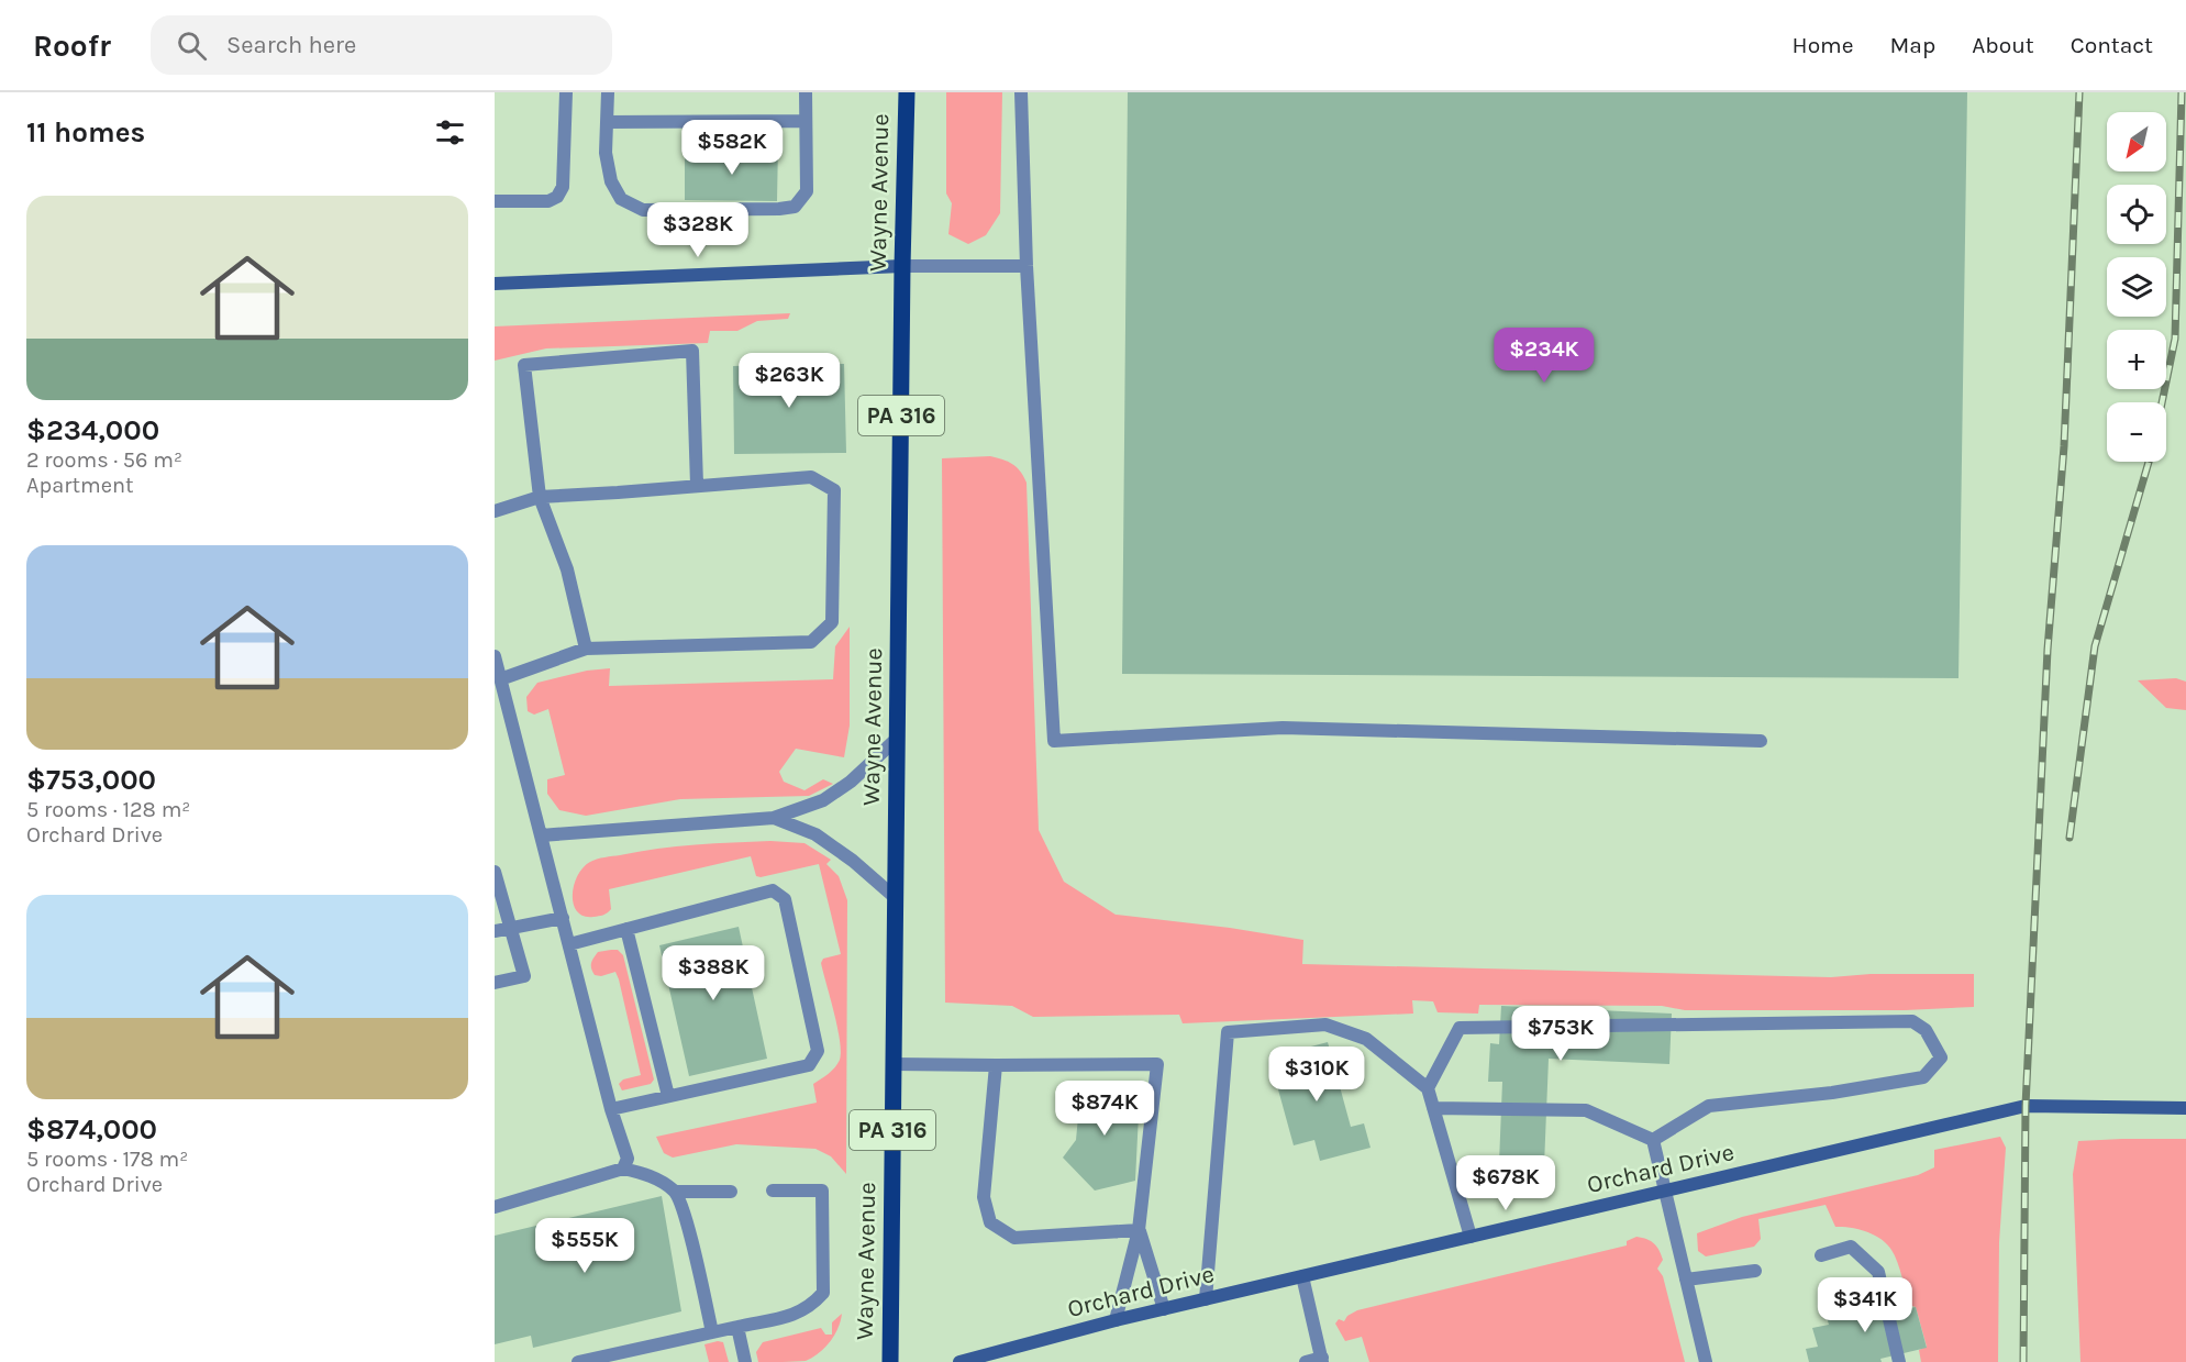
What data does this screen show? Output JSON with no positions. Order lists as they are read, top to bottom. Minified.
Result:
{"streets":{"main road":["Wayne Avenue","PA 316"],"street":["Orchard Drive"]},"north":"bottom left","page":{"header":"Roofr","search":"Search here","nav":["Home","Map","About","Contact"],"heading":"11 homes","map_buttons":["+","−"],"price":["$582K","$328K","$234K","$263K","$388K","$753K","$310K","$874K","$678K","$555K","$341K"],"list":[{"name":"$234,000","note":"2 rooms · 56 m² · Apartment"},{"name":"$753,000","note":"5 rooms · 128 m² · Orchard Drive"},{"name":"$874,000","note":"5 rooms · 178 m² · Orchard Drive"}]}}
